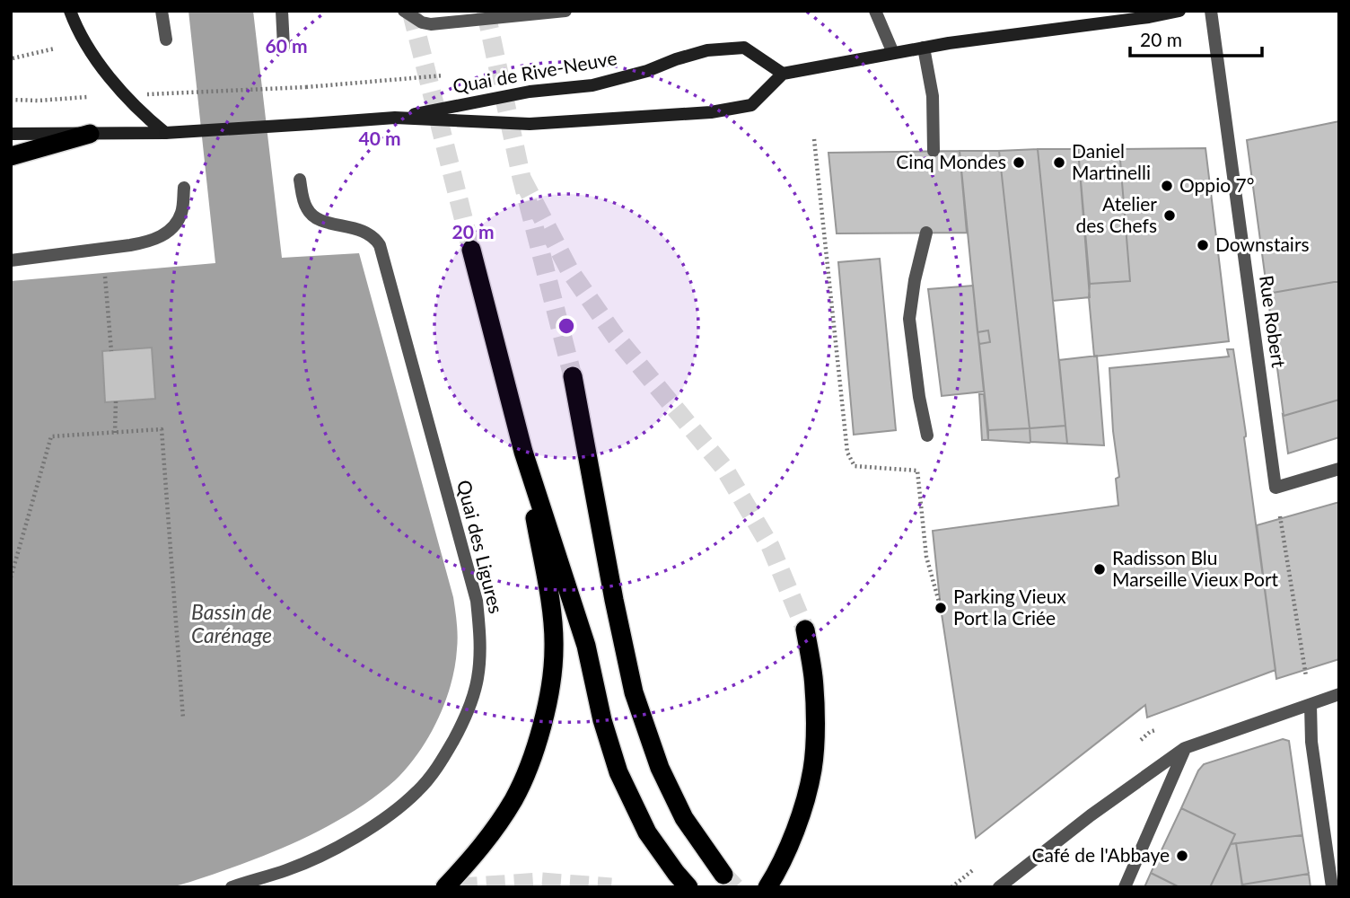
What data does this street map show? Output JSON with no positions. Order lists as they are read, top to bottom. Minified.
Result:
{"streets":{"main road":["Quai de Rive-Neuve"],"street":["Rue Robert","Quai des Ligures"]},"water":["Bassin de Carénage"],"places":["Cinq Mondes","Daniel Martinelli","Oppio 7°","Atelier des Chefs","Downstairs","Radisson Blu Marseille Vieux Port","Parking Vieux Port la Criée","Café de l'Abbaye"],"scale_bar":"20 m","rings":["60 m","40 m","20 m"]}
